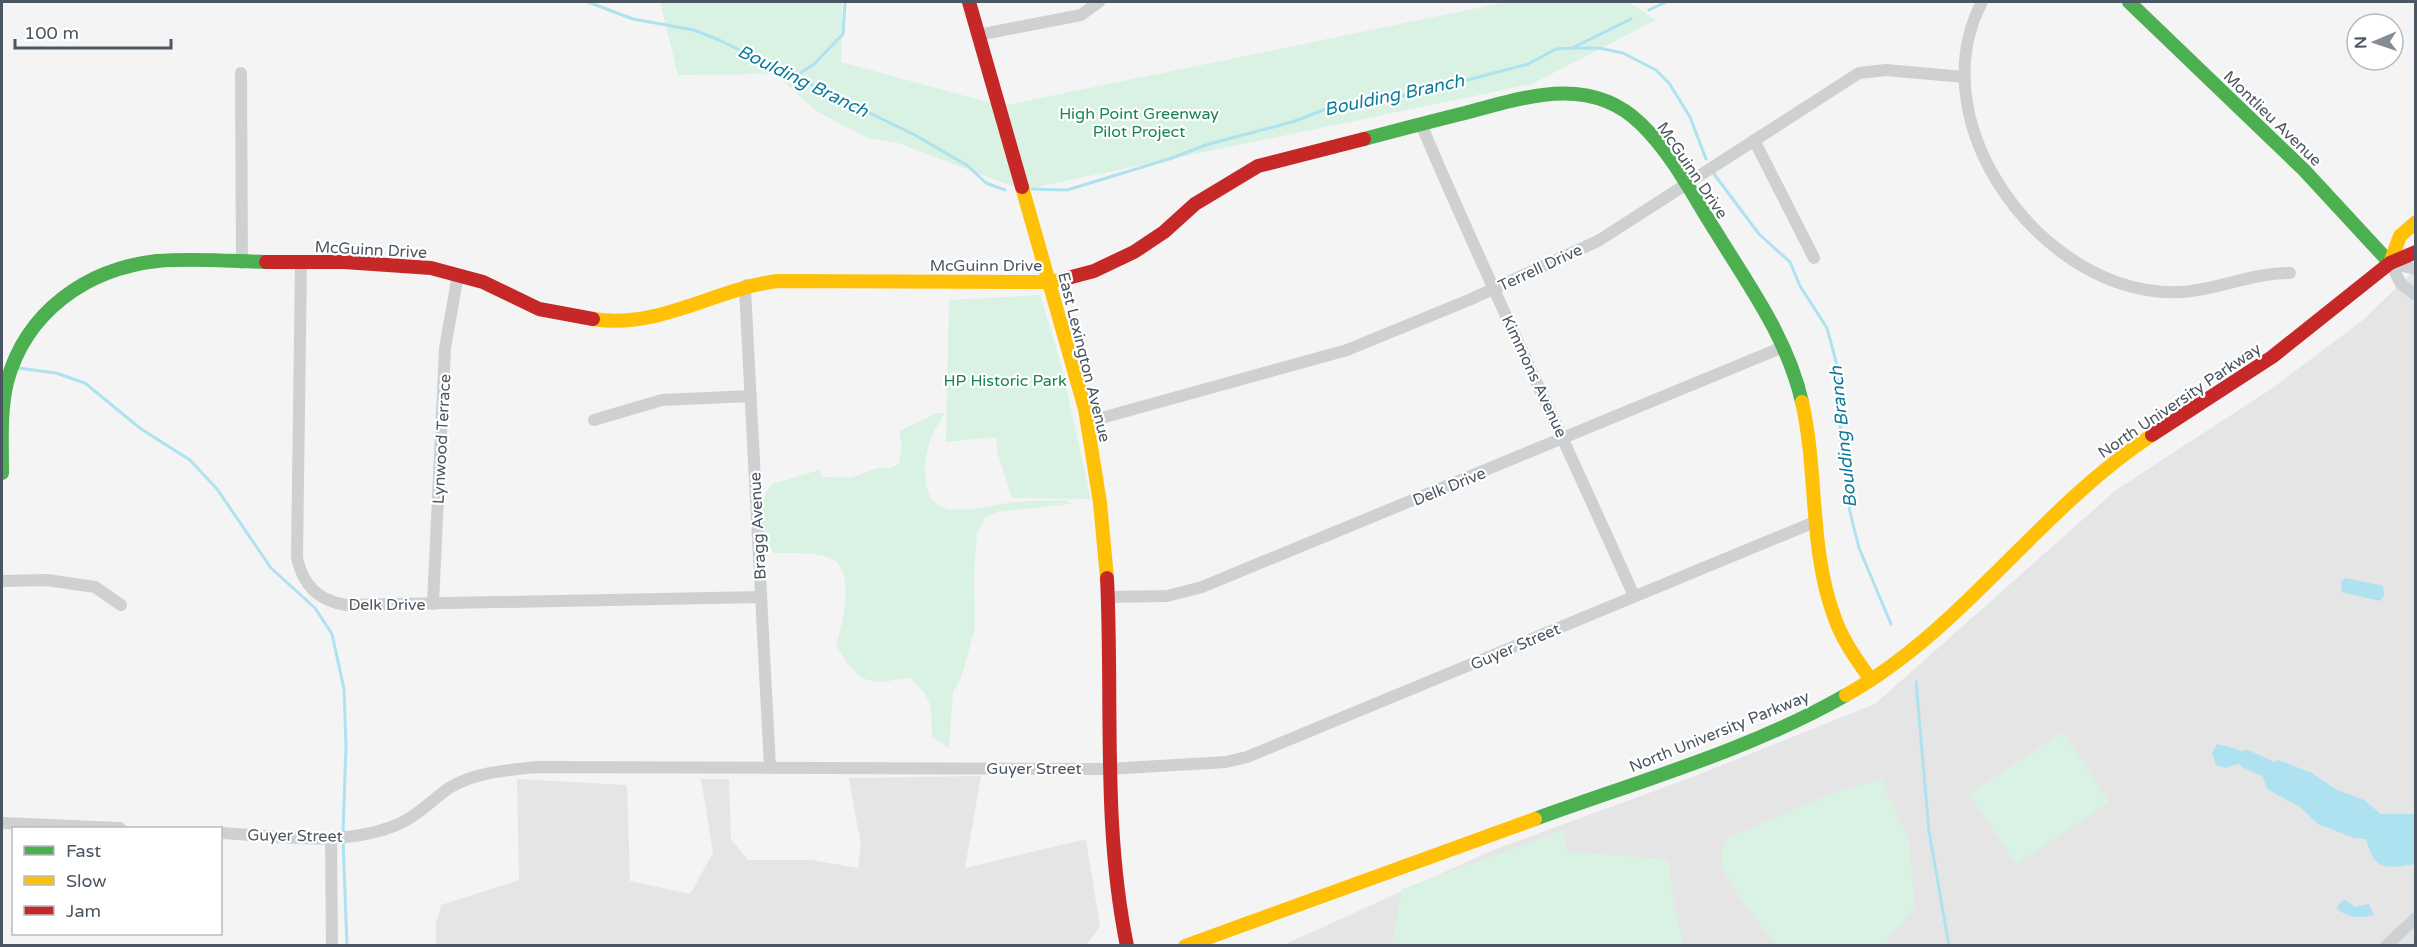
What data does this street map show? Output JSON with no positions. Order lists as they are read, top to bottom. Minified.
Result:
{"streets":{"street":["Montlieu Avenue","McGuinn Drive","Terrell Drive","East Lexington Avenue","Kimmons Avenue","North University Parkway","Lynwood Terrace","Delk Drive","Bragg Avenue","Guyer Street"]},"crossings":[["Montlieu Avenue","North University Parkway"],["McGuinn Drive","Terrell Drive"],["McGuinn Drive","East Lexington Avenue"],["McGuinn Drive","Kimmons Avenue"],["McGuinn Drive","North University Parkway"],["McGuinn Drive","Lynwood Terrace"],["McGuinn Drive","Delk Drive"],["McGuinn Drive","Bragg Avenue"],["McGuinn Drive","Guyer Street"],["Terrell Drive","East Lexington Avenue"],["Terrell Drive","Kimmons Avenue"],["East Lexington Avenue","Delk Drive"],["East Lexington Avenue","Guyer Street"],["Kimmons Avenue","Delk Drive"],["Kimmons Avenue","Guyer Street"],["Lynwood Terrace","Delk Drive"],["Delk Drive","Bragg Avenue"],["Bragg Avenue","Guyer Street"]],"water":["Boulding Branch"],"parks":["High Point Greenway Pilot Project","HP Historic Park"],"legend":["Fast","Slow","Jam"],"scale_bar":"100 m","north":"left"}
